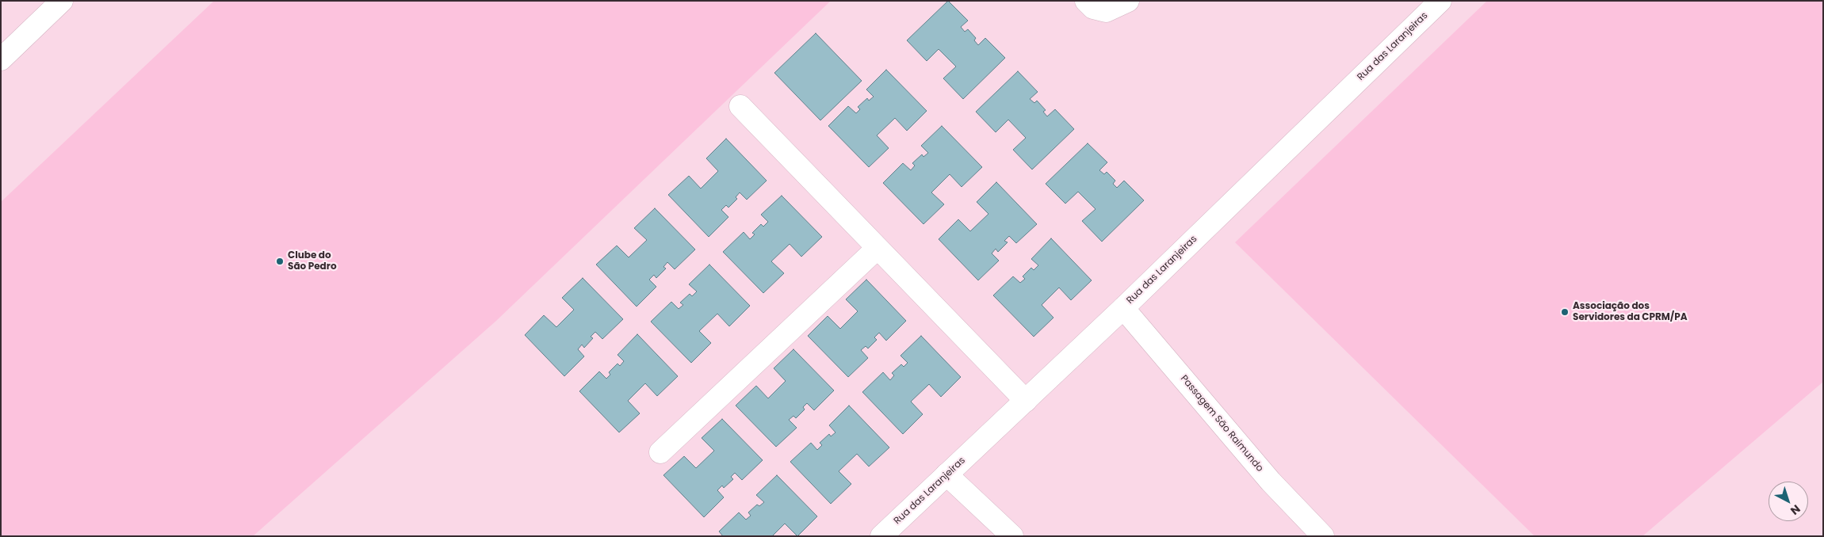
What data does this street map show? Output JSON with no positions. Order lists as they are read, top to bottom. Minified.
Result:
{"streets":{"street":["Rua das Laranjeiras","Passagem São Raimundo"]},"crossings":[["Rua das Laranjeiras","Passagem São Raimundo"]],"places":["Clube do São Pedro","Associação dos Servidores da CPRM/PA"],"north":"bottom right"}
